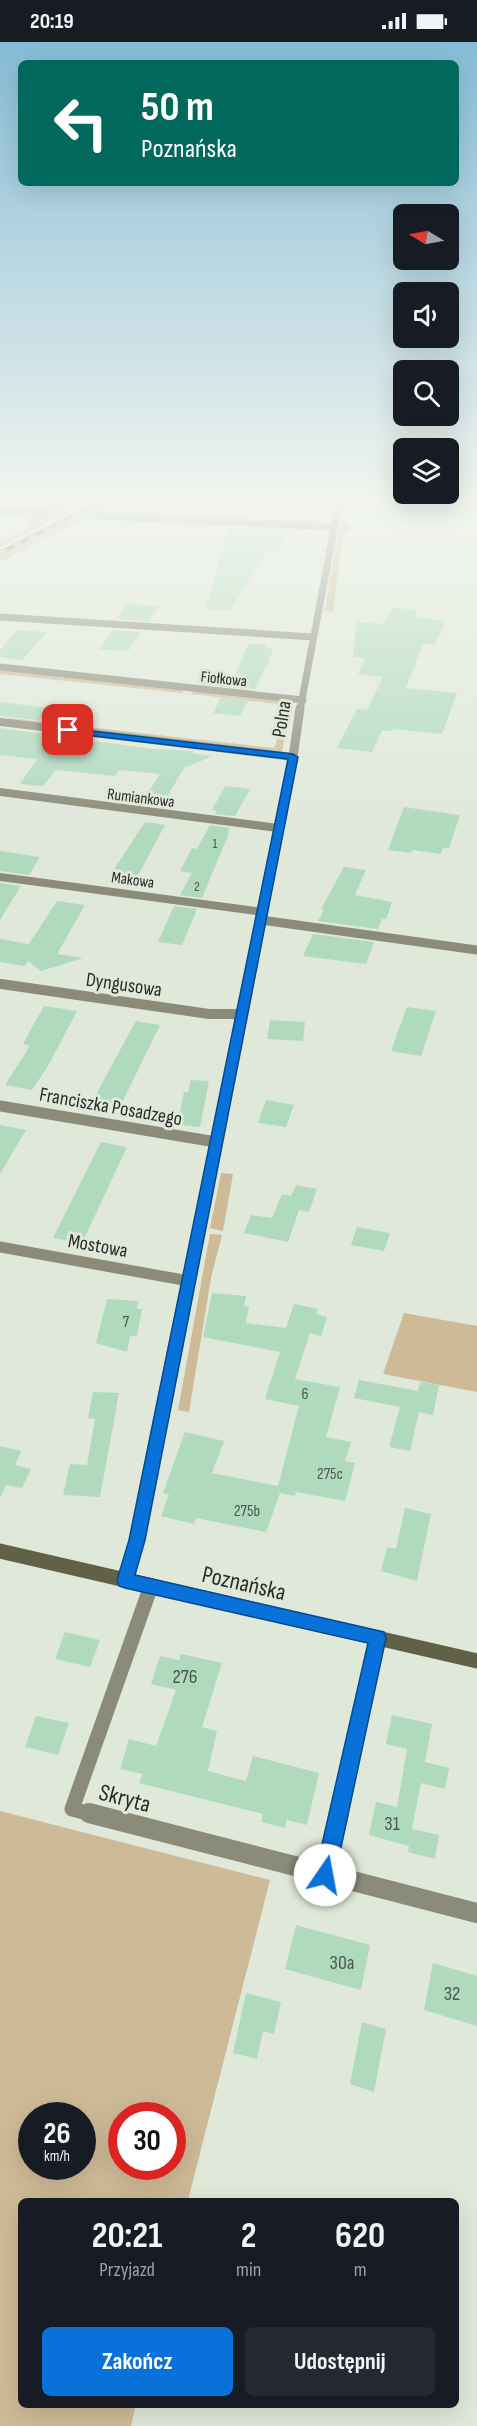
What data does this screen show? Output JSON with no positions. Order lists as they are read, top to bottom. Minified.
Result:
{"streets":{"main road":["Poznańska"],"street":["Fiołkowa","Polna","Franciszka Posadzego","Mostowa","Skryta"],"lane":["Rumiankowa","Makowa","Dyngusowa"]},"crossings":[["Fiołkowa","Polna"],["Polna","Rumiankowa"],["Polna","Makowa"],["Polna","Dyngusowa"],["Polna","Franciszka Posadzego"],["Polna","Mostowa"],["Polna","Poznańska"],["Poznańska","Skryta"]],"house_numbers":["1","2","7","6","275c","275b","276","31","30a","32"],"north":"left","page":{"status":"20:19","turn":["50 m","Poznańska"],"speed":"26 km/h","limit":"30","eta":["20:21","Przyjazd","2","min","620","m"],"buttons":["Zakończ","Udostępnij"]}}
